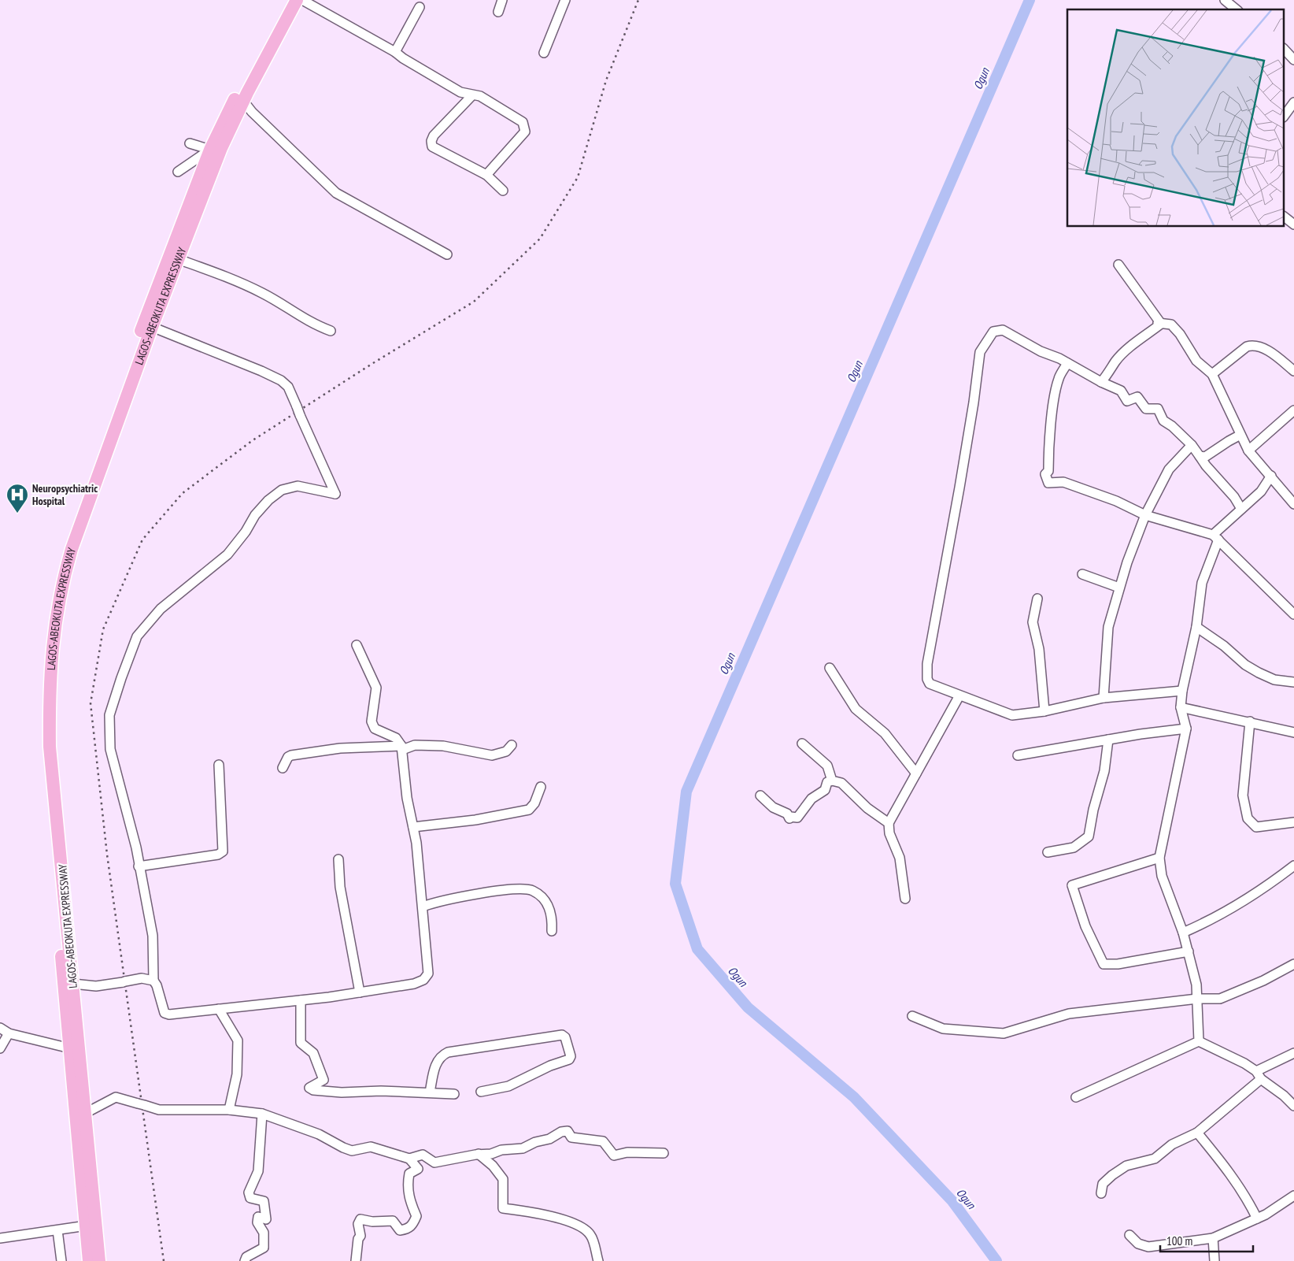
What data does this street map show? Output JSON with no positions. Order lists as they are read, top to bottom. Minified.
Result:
{"streets":{"highway":["LAGOS-ABEOKUTA EXPRESSWAY"]},"water":["Ogun"],"places":{"hospital":["Neuropsychiatric Hospital"]},"scale_bar":"100 m"}
